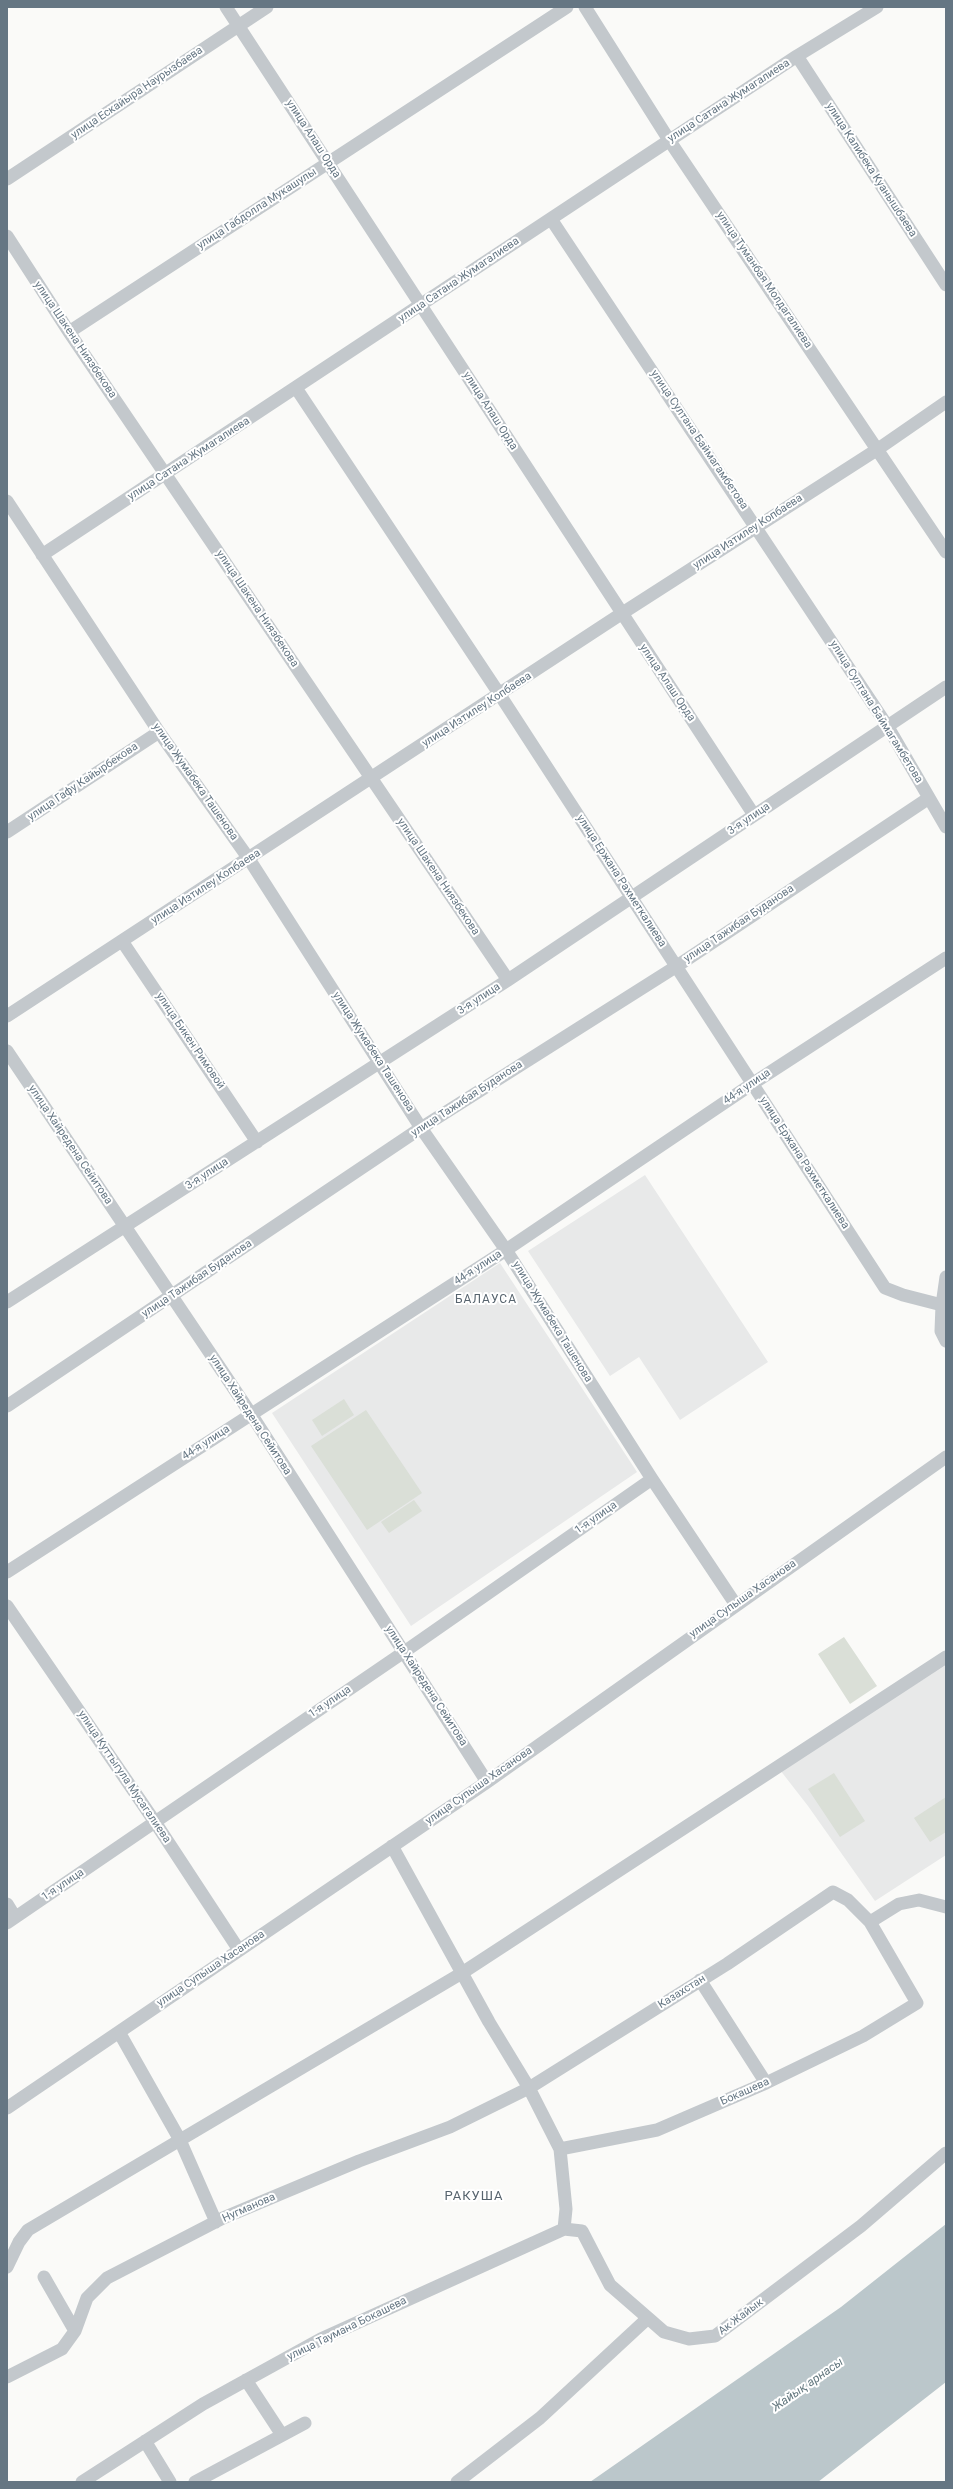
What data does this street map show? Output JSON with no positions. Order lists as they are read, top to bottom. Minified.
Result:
{"streets":{"street":["улица Ескайыра Наурызбаева","улица Сатана Жумагалиева","улица Алаш Орда","улица Калибека Куанышбаева","улица Габдолла Мукашулы","улица Туманбая Молдагалиева","улица Шакена Ниязбекова","улица Султана Баймагамбетова","улица Изтилеу Копбаева","улица Гафу Кайырбекова","улица Жумабека Ташенова","3-я улица","улица Ержана Рахметкалиева","улица Тажибая Буданова","улица Бикен Римовой","44-я улица","улица Хайредена Сейитова","1-я улица","улица Супыша Хасанова","улица Куттыгула Мусагалиева","Казахстан","Бокашева","Нугманова","Ак Жайык","улица Таумана Бокашева"]},"crossings":[["улица Ескайыра Наурызбаева","улица Алаш Орда"],["улица Сатана Жумагалиева","улица Алаш Орда"],["улица Сатана Жумагалиева","улица Калибека Куанышбаева"],["улица Сатана Жумагалиева","улица Туманбая Молдагалиева"],["улица Сатана Жумагалиева","улица Шакена Ниязбекова"],["улица Сатана Жумагалиева","улица Султана Баймагамбетова"],["улица Сатана Жумагалиева","улица Жумабека Ташенова"],["улица Сатана Жумагалиева","улица Ержана Рахметкалиева"],["улица Алаш Орда","улица Габдолла Мукашулы"],["улица Алаш Орда","улица Изтилеу Копбаева"],["улица Алаш Орда","3-я улица"],["улица Габдолла Мукашулы","улица Шакена Ниязбекова"],["улица Туманбая Молдагалиева","улица Изтилеу Копбаева"],["улица Шакена Ниязбекова","улица Изтилеу Копбаева"],["улица Шакена Ниязбекова","3-я улица"],["улица Султана Баймагамбетова","улица Изтилеу Копбаева"],["улица Султана Баймагамбетова","3-я улица"],["улица Султана Баймагамбетова","улица Тажибая Буданова"],["улица Изтилеу Копбаева","улица Жумабека Ташенова"],["улица Изтилеу Копбаева","улица Ержана Рахметкалиева"],["улица Изтилеу Копбаева","улица Бикен Римовой"],["улица Гафу Кайырбекова","улица Жумабека Ташенова"],["улица Жумабека Ташенова","3-я улица"],["улица Жумабека Ташенова","улица Тажибая Буданова"],["улица Жумабека Ташенова","44-я улица"],["улица Жумабека Ташенова","1-я улица"],["улица Жумабека Ташенова","улица Супыша Хасанова"],["3-я улица","улица Ержана Рахметкалиева"],["3-я улица","улица Бикен Римовой"],["3-я улица","улица Хайредена Сейитова"],["улица Ержана Рахметкалиева","улица Тажибая Буданова"],["улица Ержана Рахметкалиева","44-я улица"],["улица Тажибая Буданова","улица Хайредена Сейитова"],["44-я улица","улица Хайредена Сейитова"],["улица Хайредена Сейитова","1-я улица"],["улица Хайредена Сейитова","улица Супыша Хасанова"],["1-я улица","улица Куттыгула Мусагалиева"],["улица Супыша Хасанова","улица Куттыгула Мусагалиева"],["Казахстан","Бокашева"],["Казахстан","Нугманова"],["Ак Жайык","улица Таумана Бокашева"]],"districts":["БАЛАУСА","РАКУША"],"water":["Жайық арнасы"]}
